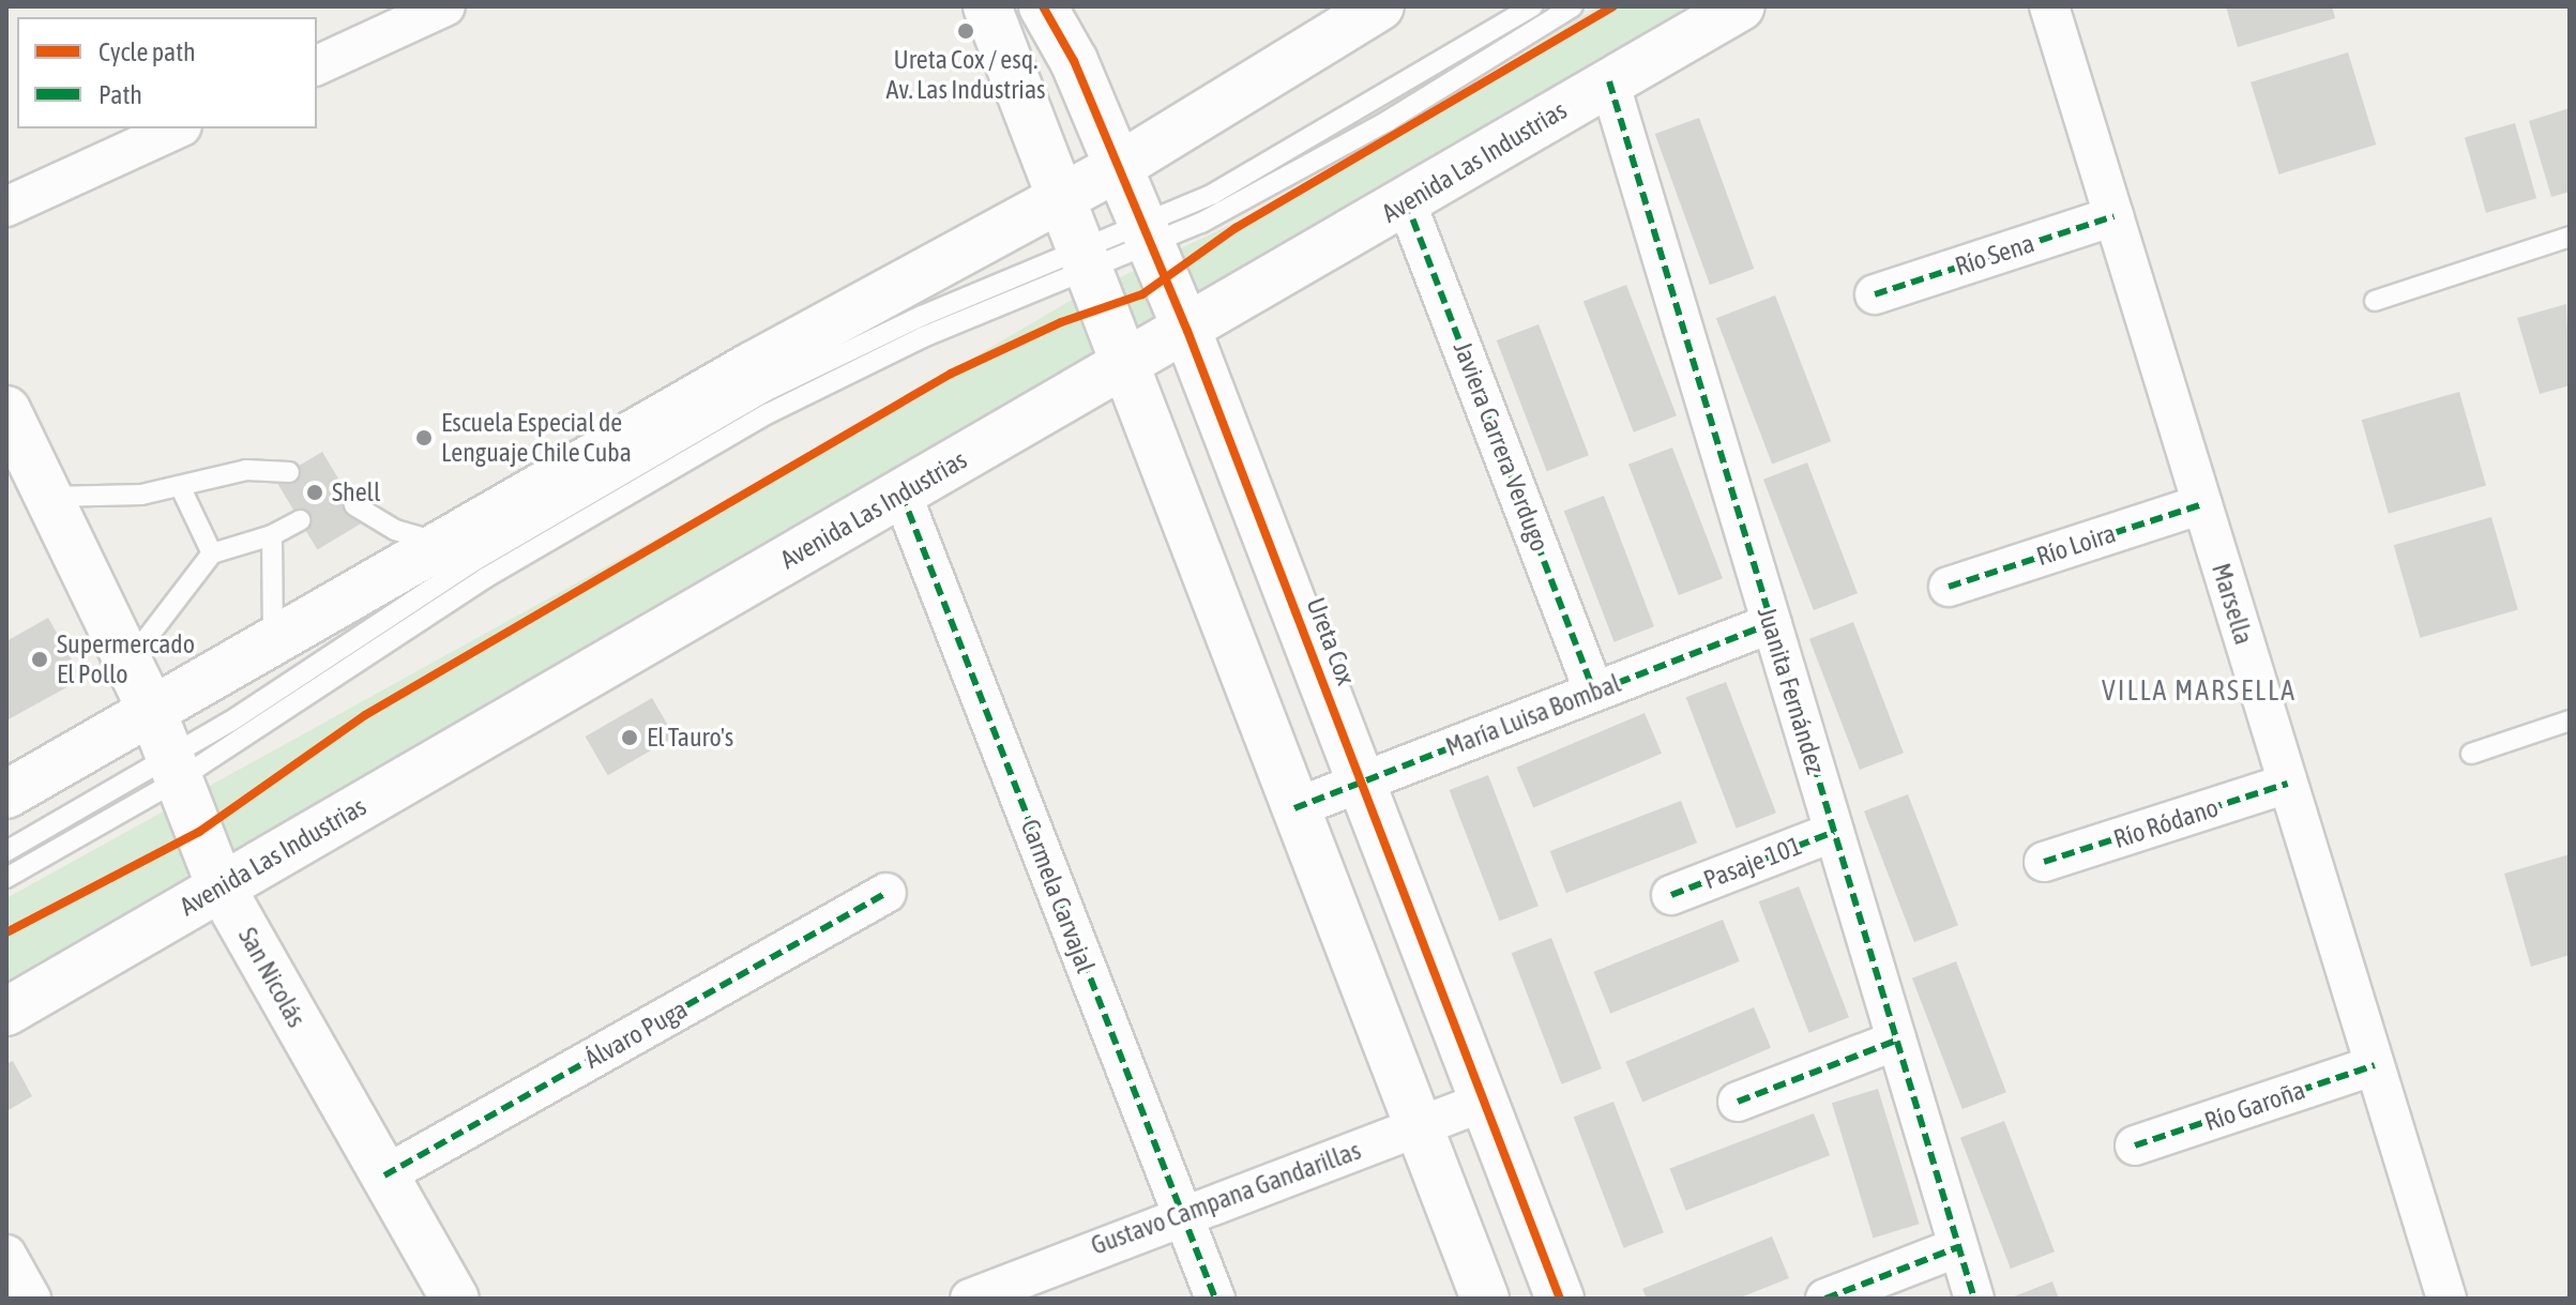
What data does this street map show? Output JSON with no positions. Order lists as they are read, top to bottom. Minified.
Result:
{"streets":{"street":["Avenida Las Industrias","Río Sena","Javiera Carrera Verdugo","Río Loira","Marsella","Ureta Cox","Juanita Fernández","María Luisa Bombal","Río Ródano","Pasaje 101","Carmela Carvajal","San Nicolás","Álvaro Puga","Río Garoña","Gustavo Campana Gandarillas"]},"crossings":[["Avenida Las Industrias","Javiera Carrera Verdugo"],["Avenida Las Industrias","Ureta Cox"],["Avenida Las Industrias","Juanita Fernández"],["Avenida Las Industrias","Carmela Carvajal"],["Avenida Las Industrias","San Nicolás"],["Río Sena","Marsella"],["Javiera Carrera Verdugo","María Luisa Bombal"],["Río Loira","Marsella"],["Marsella","Río Ródano"],["Marsella","Río Garoña"],["Ureta Cox","María Luisa Bombal"],["Ureta Cox","Gustavo Campana Gandarillas"],["Juanita Fernández","María Luisa Bombal"],["Juanita Fernández","Pasaje 101"],["Carmela Carvajal","Gustavo Campana Gandarillas"],["San Nicolás","Álvaro Puga"]],"districts":["VILLA MARSELLA"],"places":["Ureta Cox / esq. Av. Las Industrias","Escuela Especial de Lenguaje Chile Cuba","Shell","Supermercado El Pollo","El Tauro's"],"legend":["Cycle path","Path"]}
